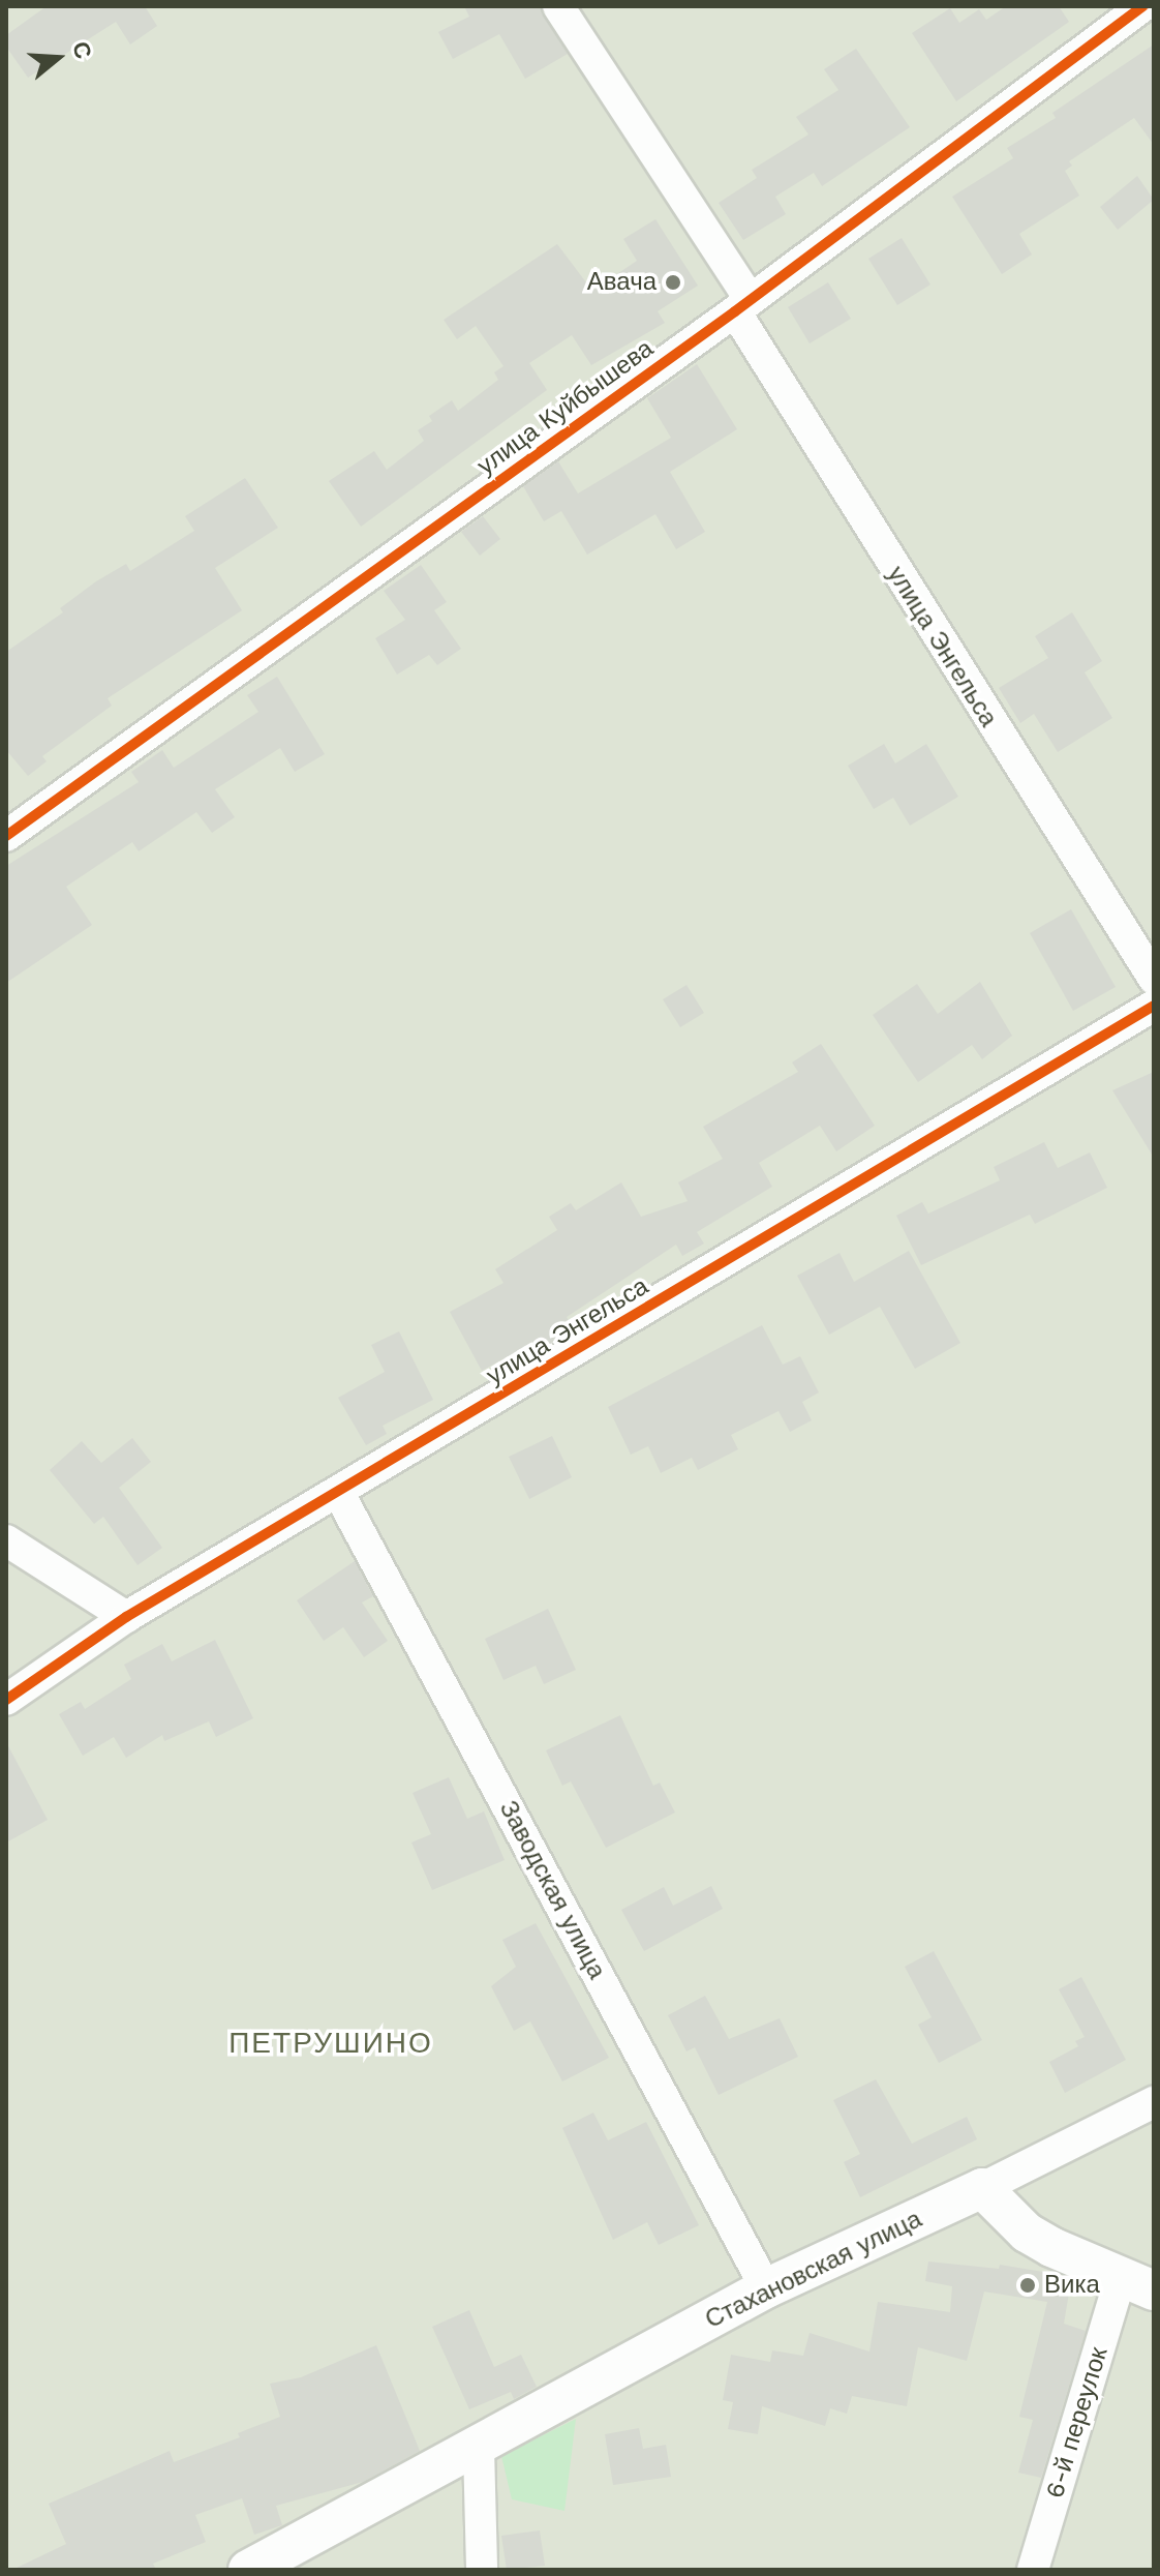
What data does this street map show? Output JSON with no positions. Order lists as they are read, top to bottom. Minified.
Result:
{"streets":{"street":["улица Куйбышева","улица Энгельса","Заводская улица","Стахановская улица","6-й переулок"]},"crossings":[["улица Куйбышева","улица Энгельса"],["улица Энгельса","Заводская улица"],["Заводская улица","Стахановская улица"]],"districts":["ПЕТРУШИНО"],"places":["Авача","Вика"],"north":"right"}
